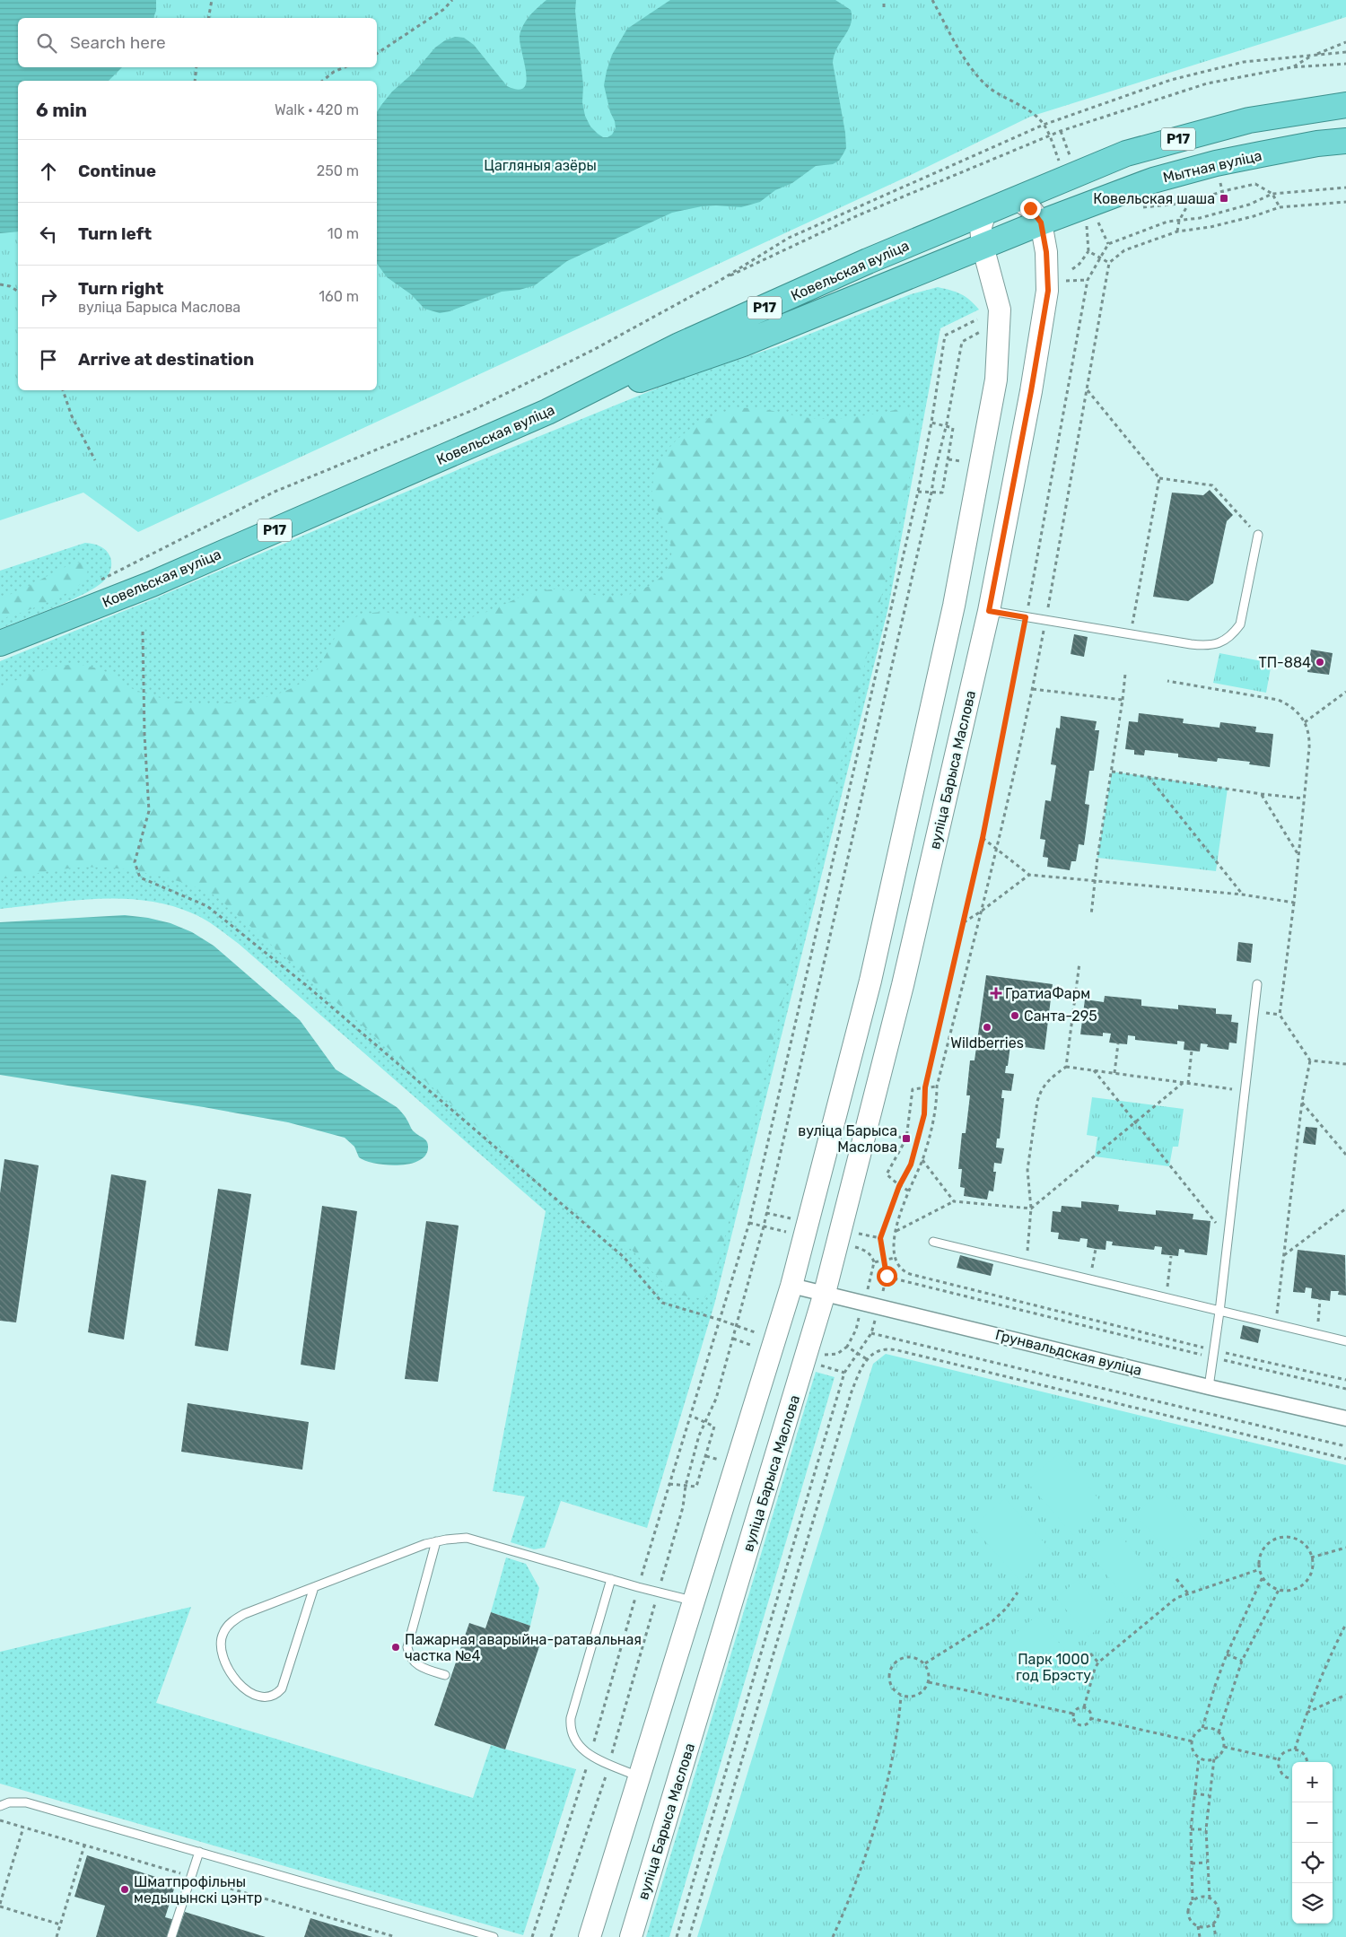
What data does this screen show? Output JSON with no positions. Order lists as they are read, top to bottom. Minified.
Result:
{"streets":{"highway":["Р17","Мытная вуліца","Ковельская вуліца"],"main road":["вуліца Барыса Маслова"],"street":["Грунвальдская вуліца"]},"crossings":[["Р17","Мытная вуліца"],["Р17","Ковельская вуліца"],["Р17","вуліца Барыса Маслова"],["Мытная вуліца","вуліца Барыса Маслова"],["вуліца Барыса Маслова","Грунвальдская вуліца"]],"parks":["Цагляныя азёры","Парк 1000 год Брэсту"],"places":{"transit":["Ковельская шаша","вуліца Барыса Маслова"],"other":["ТП-884","Санта-295","Wildberries","Пажарная аварыйна-ратавальная частка №4","Шматпрофільны медыцынскі цэнтр"],"health":["ГратиаФарм"]},"page":{"search":"Search here","heading":["6 min","Walk · 420 m"],"list":[["Continue","250 m"],["Turn left","10 m"],["Turn right","вуліца Барыса Маслова","160 m"],"Arrive at destination"],"map_buttons":["+","−"]}}
